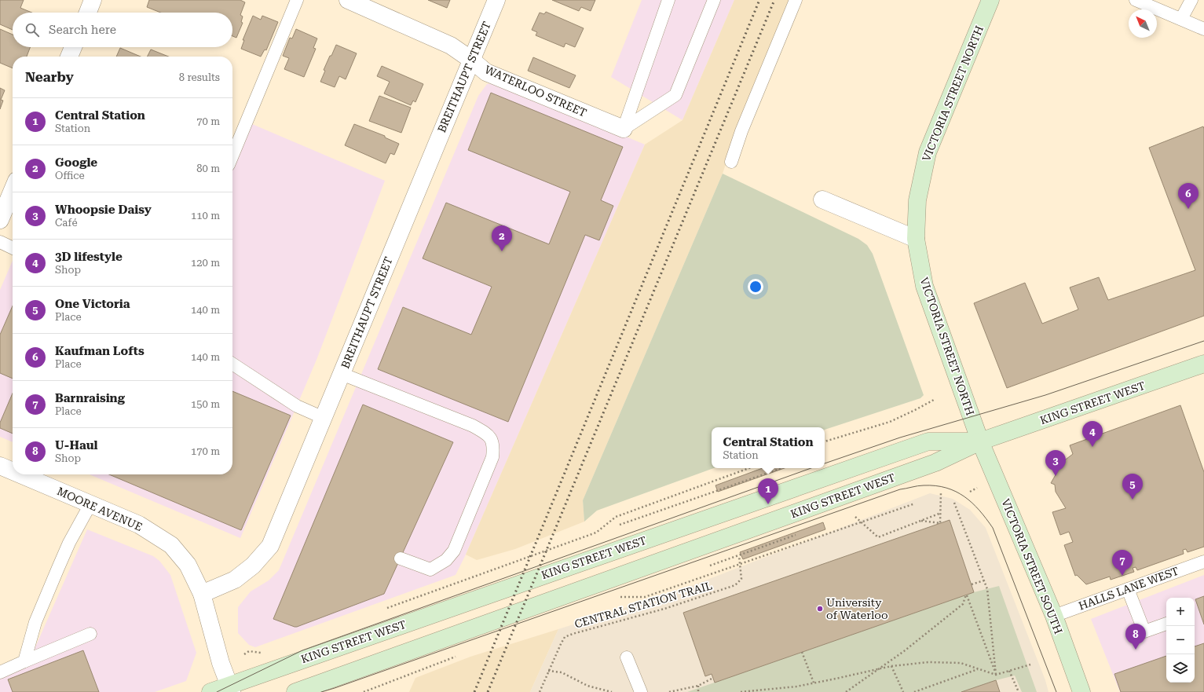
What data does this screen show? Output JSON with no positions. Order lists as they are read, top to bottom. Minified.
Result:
{"streets":{"main road":["VICTORIA STREET NORTH","KING STREET WEST","VICTORIA STREET SOUTH"],"street":["BREITHAUPT STREET","WATERLOO STREET","MOORE AVENUE"],"lane":["HALLS LANE WEST"],"path":["CENTRAL STATION TRAIL"]},"crossings":[["BREITHAUPT STREET","WATERLOO STREET"],["BREITHAUPT STREET","MOORE AVENUE"],["VICTORIA STREET NORTH","KING STREET WEST"],["VICTORIA STREET NORTH","VICTORIA STREET SOUTH"],["KING STREET WEST","MOORE AVENUE"],["KING STREET WEST","VICTORIA STREET SOUTH"],["VICTORIA STREET SOUTH","HALLS LANE WEST"]],"places":["University of Waterloo"],"north":"top left","page":{"search":"Search here","heading":["Nearby","8 results"],"list":[{"mark":"1","name":"Central Station","note":"Station","value":"70 m"},{"mark":"2","name":"Google","note":"Office","value":"80 m"},{"mark":"3","name":"Whoopsie Daisy","note":"Café","value":"110 m"},{"mark":"4","name":"3D lifestyle","note":"Shop","value":"120 m"},{"mark":"5","name":"One Victoria","note":"Place","value":"140 m"},{"mark":"6","name":"Kaufman Lofts","note":"Place","value":"140 m"},{"mark":"7","name":"Barnraising","note":"Place","value":"150 m"},{"mark":"8","name":"U-Haul","note":"Shop","value":"170 m"}],"pins":["6","2","4","3","5","1","7","8"],"popup":["Central Station","Station"],"map_buttons":["+","−"]}}
